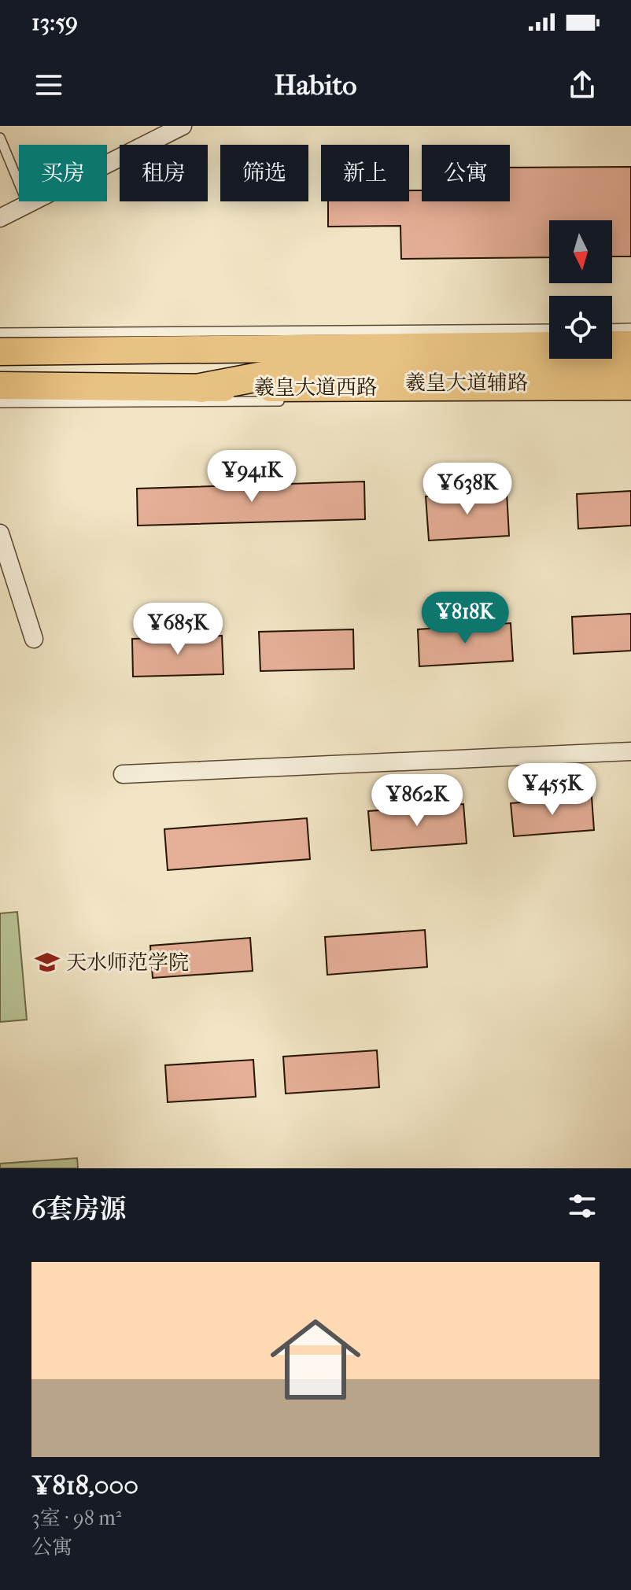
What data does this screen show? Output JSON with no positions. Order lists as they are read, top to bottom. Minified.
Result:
{"streets":{"main road":["羲皇大道西路"]},"places":{"school or university":["天水师范学院"]},"north":"bottom","page":{"status":"13:59","header":"Habito","chip":["买房","租房","筛选","新上","公寓"],"price":["¥941K","¥638K","¥818K","¥685K","¥455K","¥862K"],"heading":"6套房源","list":[{"name":"¥818,000","note":"3室 · 98 m² · 公寓"}]}}
